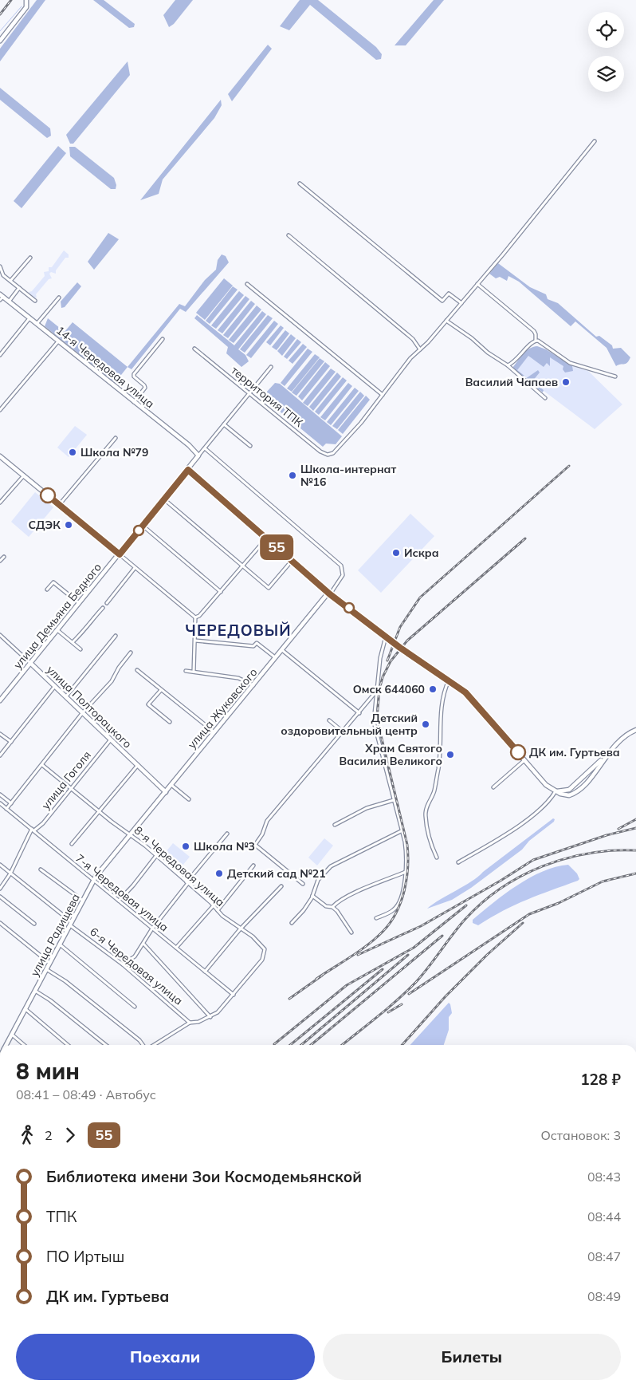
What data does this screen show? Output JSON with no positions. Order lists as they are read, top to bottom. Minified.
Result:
{"streets":{"main road":["14-я Чередовая улица","улица Демьяна Бедного","улица Полторацкого","улица Жуковского","улица Радищева"],"street":["территория ТПК","улица Гоголя","8-я Чередовая улица","7-я Чередовая улица","6-я Чередовая улица"]},"crossings":[["14-я Чередовая улица","улица Демьяна Бедного"],["территория ТПК","улица Демьяна Бедного"],["улица Демьяна Бедного","улица Полторацкого"],["улица Демьяна Бедного","улица Жуковского"],["улица Полторацкого","улица Жуковского"],["улица Полторацкого","улица Гоголя"],["улица Жуковского","8-я Чередовая улица"],["улица Жуковского","улица Радищева"],["улица Гоголя","8-я Чередовая улица"],["улица Гоголя","7-я Чередовая улица"],["улица Гоголя","6-я Чередовая улица"],["8-я Чередовая улица","7-я Чередовая улица"],["8-я Чередовая улица","улица Радищева"],["7-я Чередовая улица","улица Радищева"],["улица Радищева","6-я Чередовая улица"]],"districts":["ЧЕРЕДОВЫЙ"],"places":["Василий Чапаев","Школа №79","Школа-интернат №16","СДЭК","Искра","Омск 644060","Детский оздоровительный центр","ДК им. Гуртьева","Храм Святого Василия Великого","Школа №3","Детский сад №21"],"lines":["bus line 55"],"page":{"on_map":"55","heading":["8 мин","08:41 – 08:49 · Автобус","128 ₽"],"legs":["2","55","Остановок: 3"],"list":[{"name":"Библиотека имени Зои Космодемьянской","value":"08:43"},{"name":"ТПК","value":"08:44"},{"name":"ПО Иртыш","value":"08:47"},{"name":"ДК им. Гуртьева","value":"08:49"}],"buttons":["Поехали","Билеты"]}}
